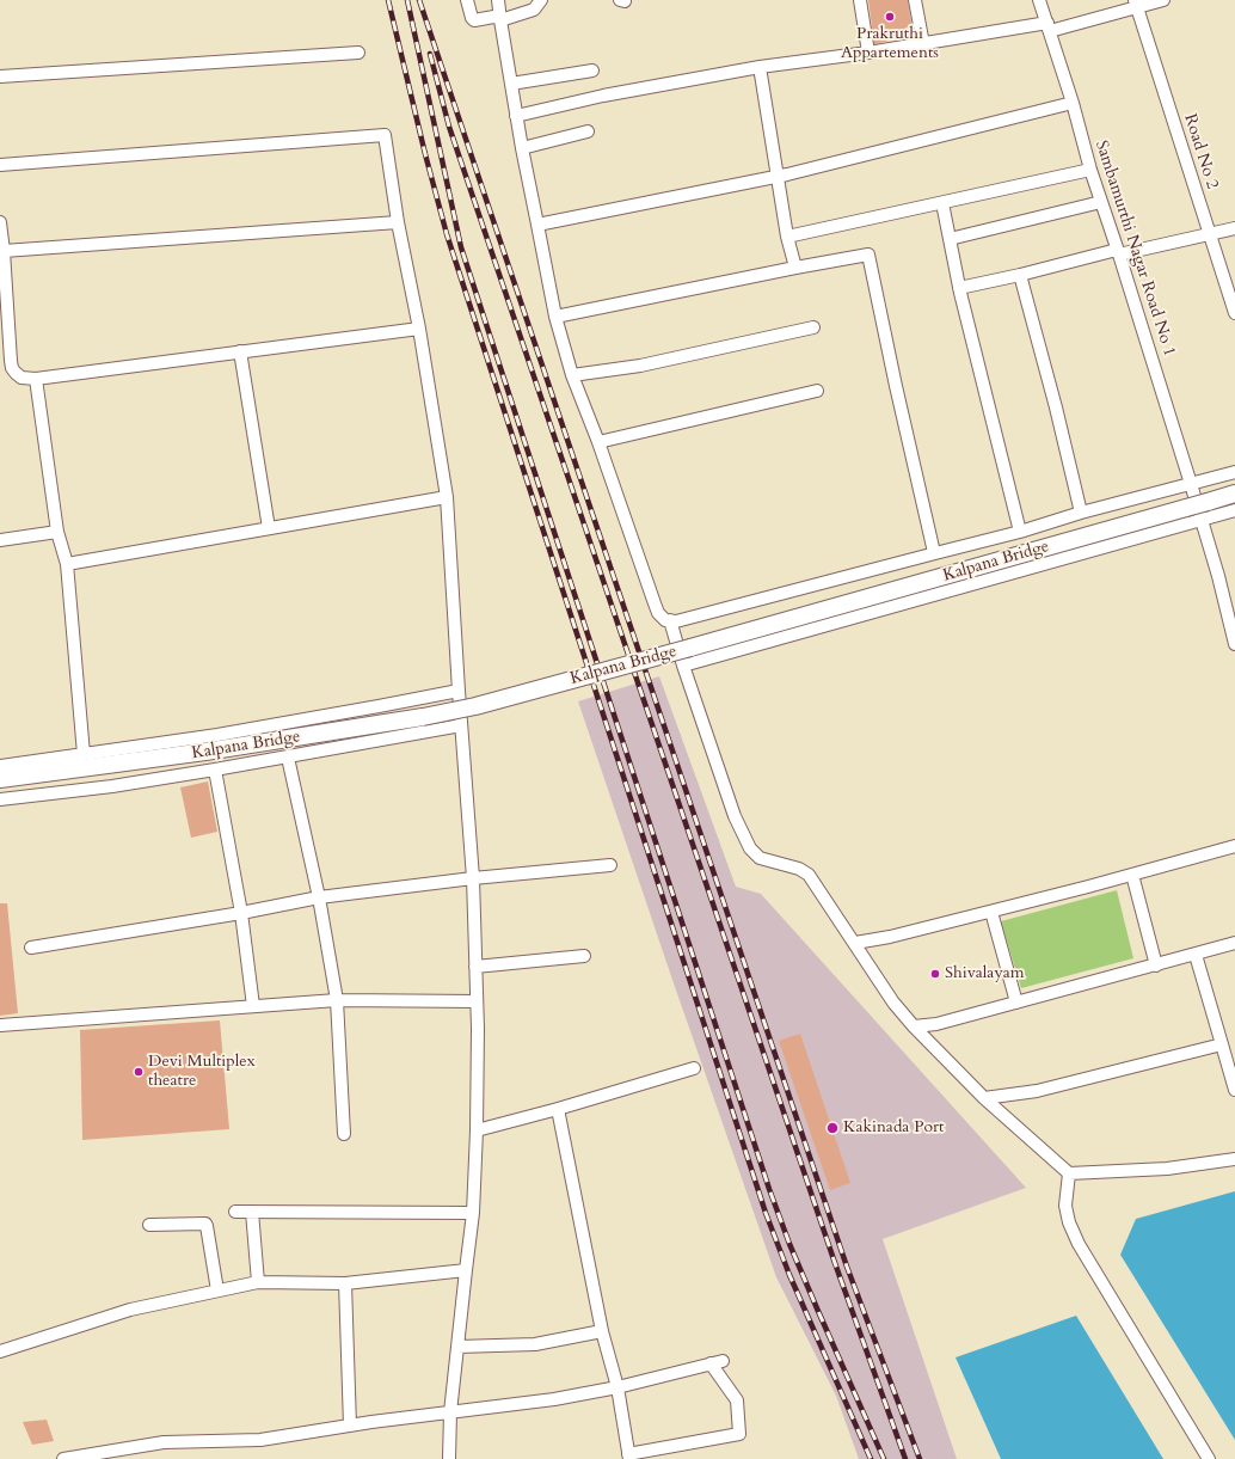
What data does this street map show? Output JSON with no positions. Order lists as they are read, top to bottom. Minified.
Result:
{"streets":{"main road":["Kalpana Bridge"],"street":["Road No 2","Sambamurthi Nagar Road No 1"]},"places":["Prakruthi Appartements","Shivalayam","Devi Multiplex theatre","Kakinada Port"]}
